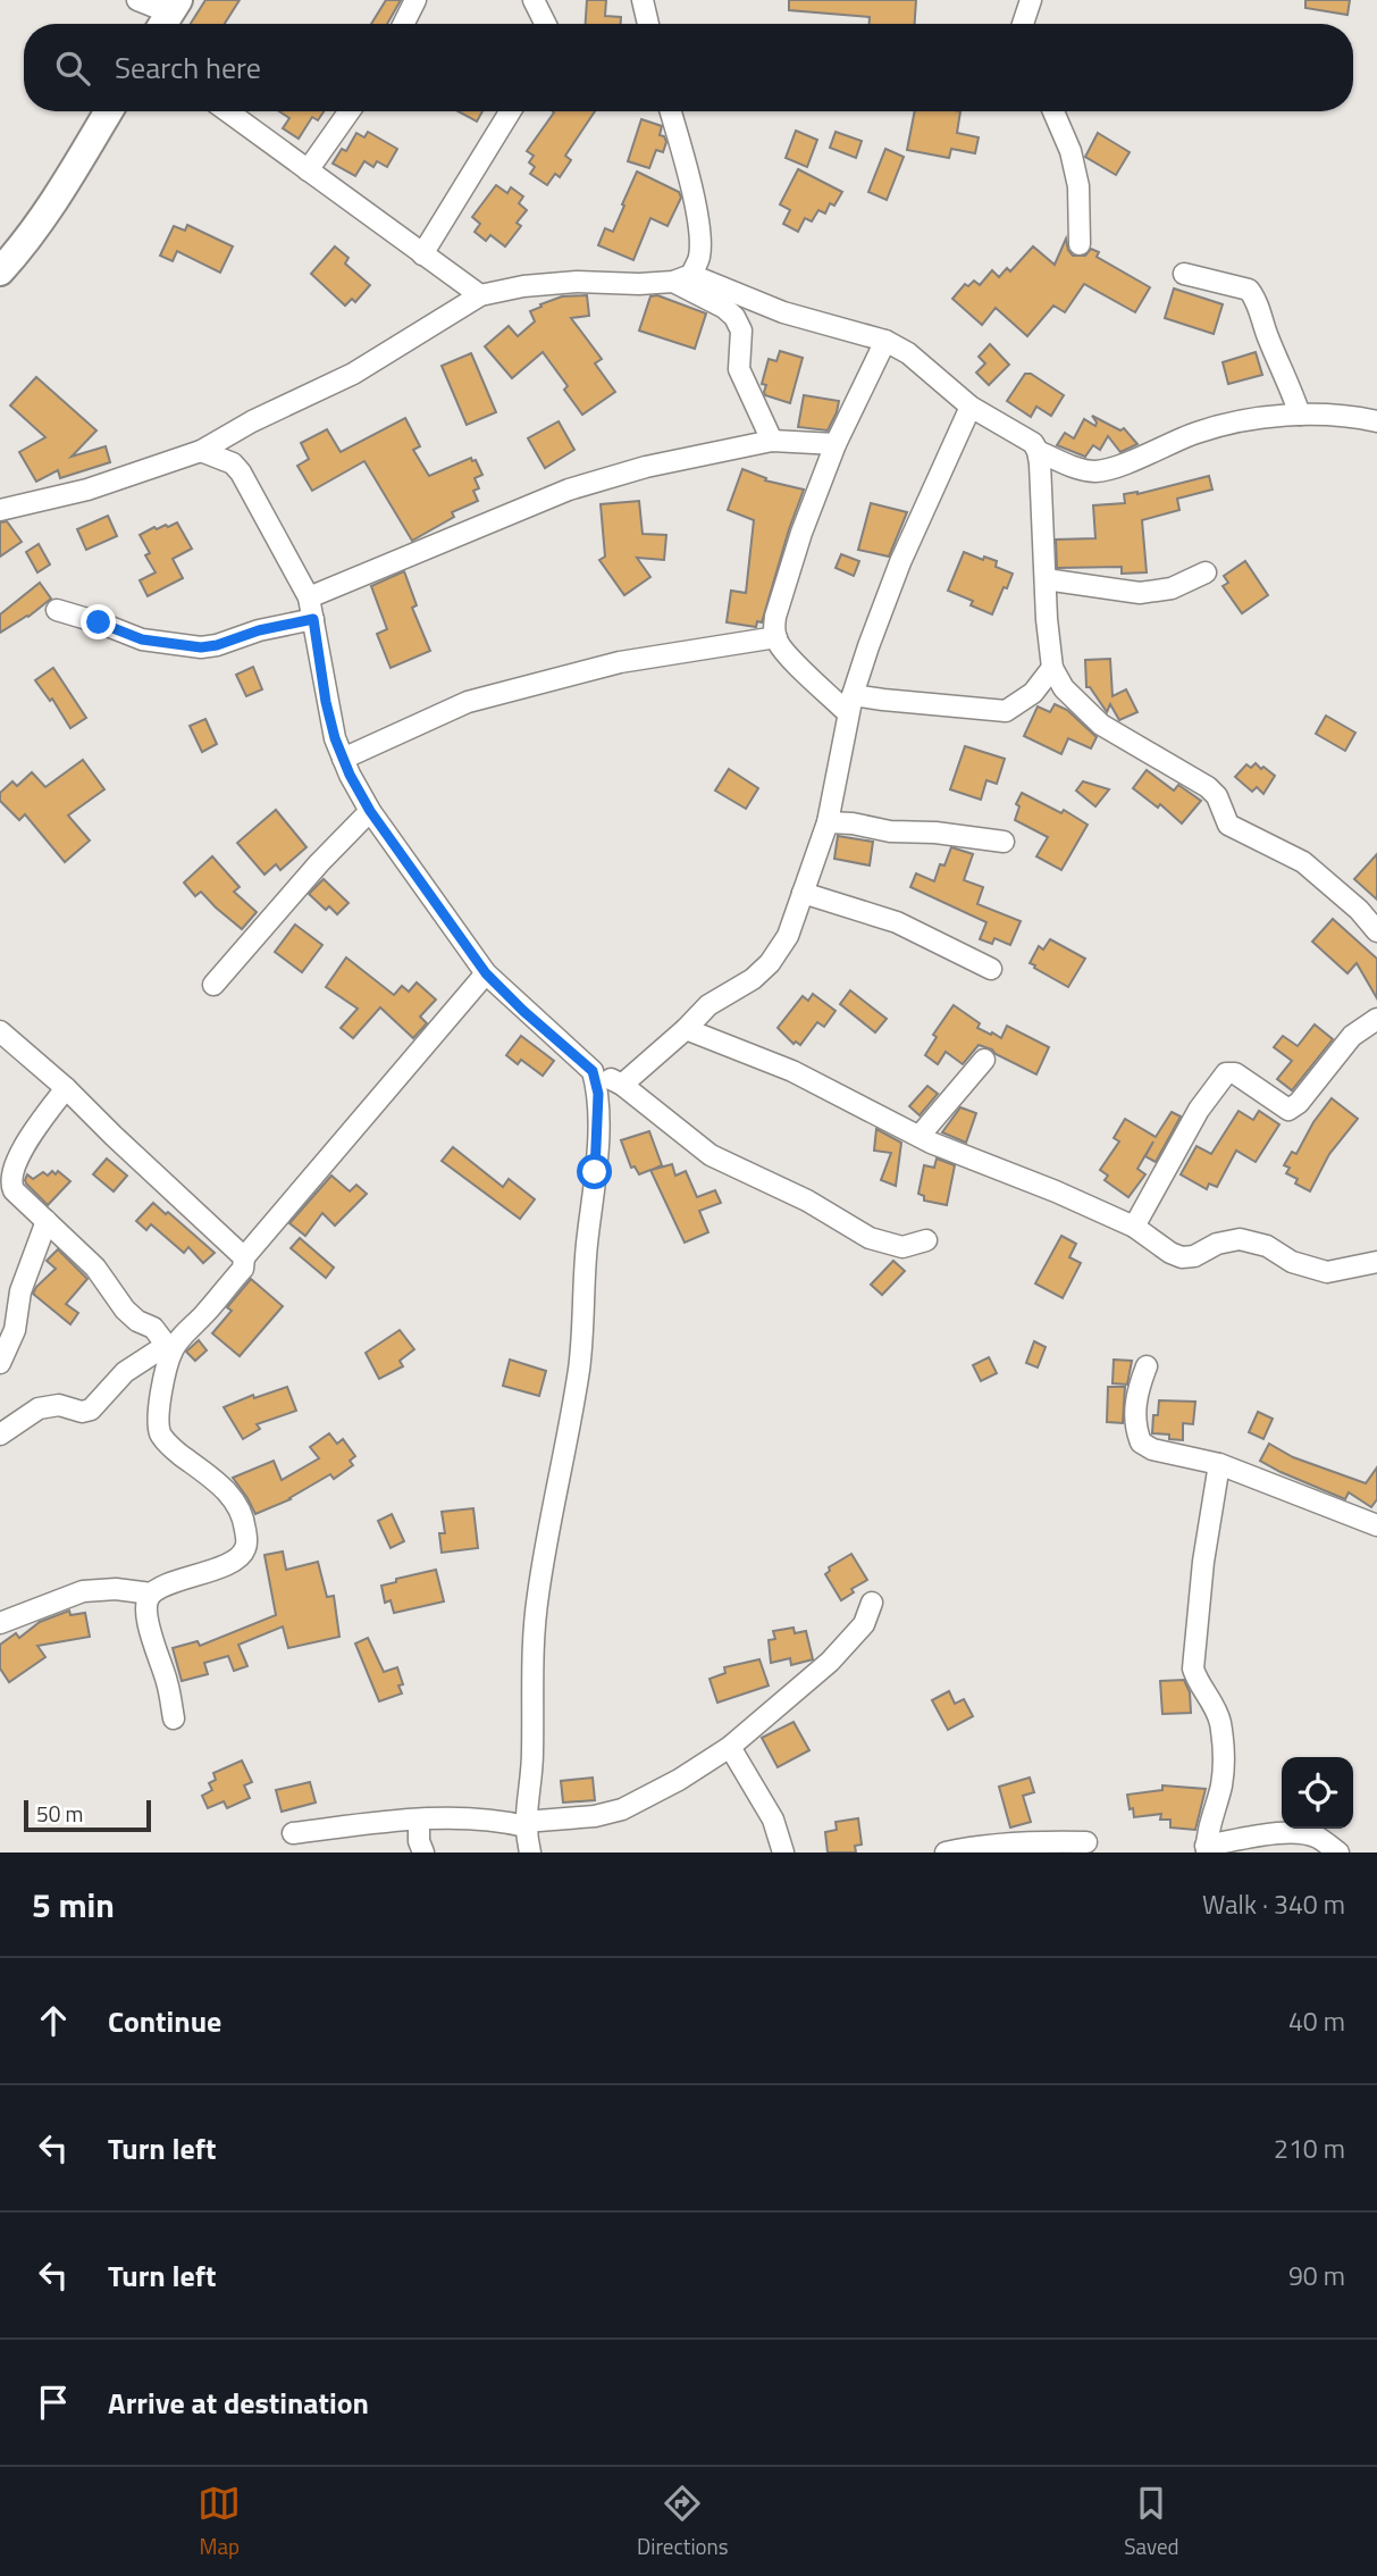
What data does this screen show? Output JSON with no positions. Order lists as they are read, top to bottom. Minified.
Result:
{"scale_bar":"50 m","page":{"search":"Search here","scale":"50 m","heading":["5 min","Walk · 340 m"],"list":[["Continue","40 m"],["Turn left","210 m"],["Turn left","90 m"],"Arrive at destination"],"nav":["Map","Directions","Saved"]}}
